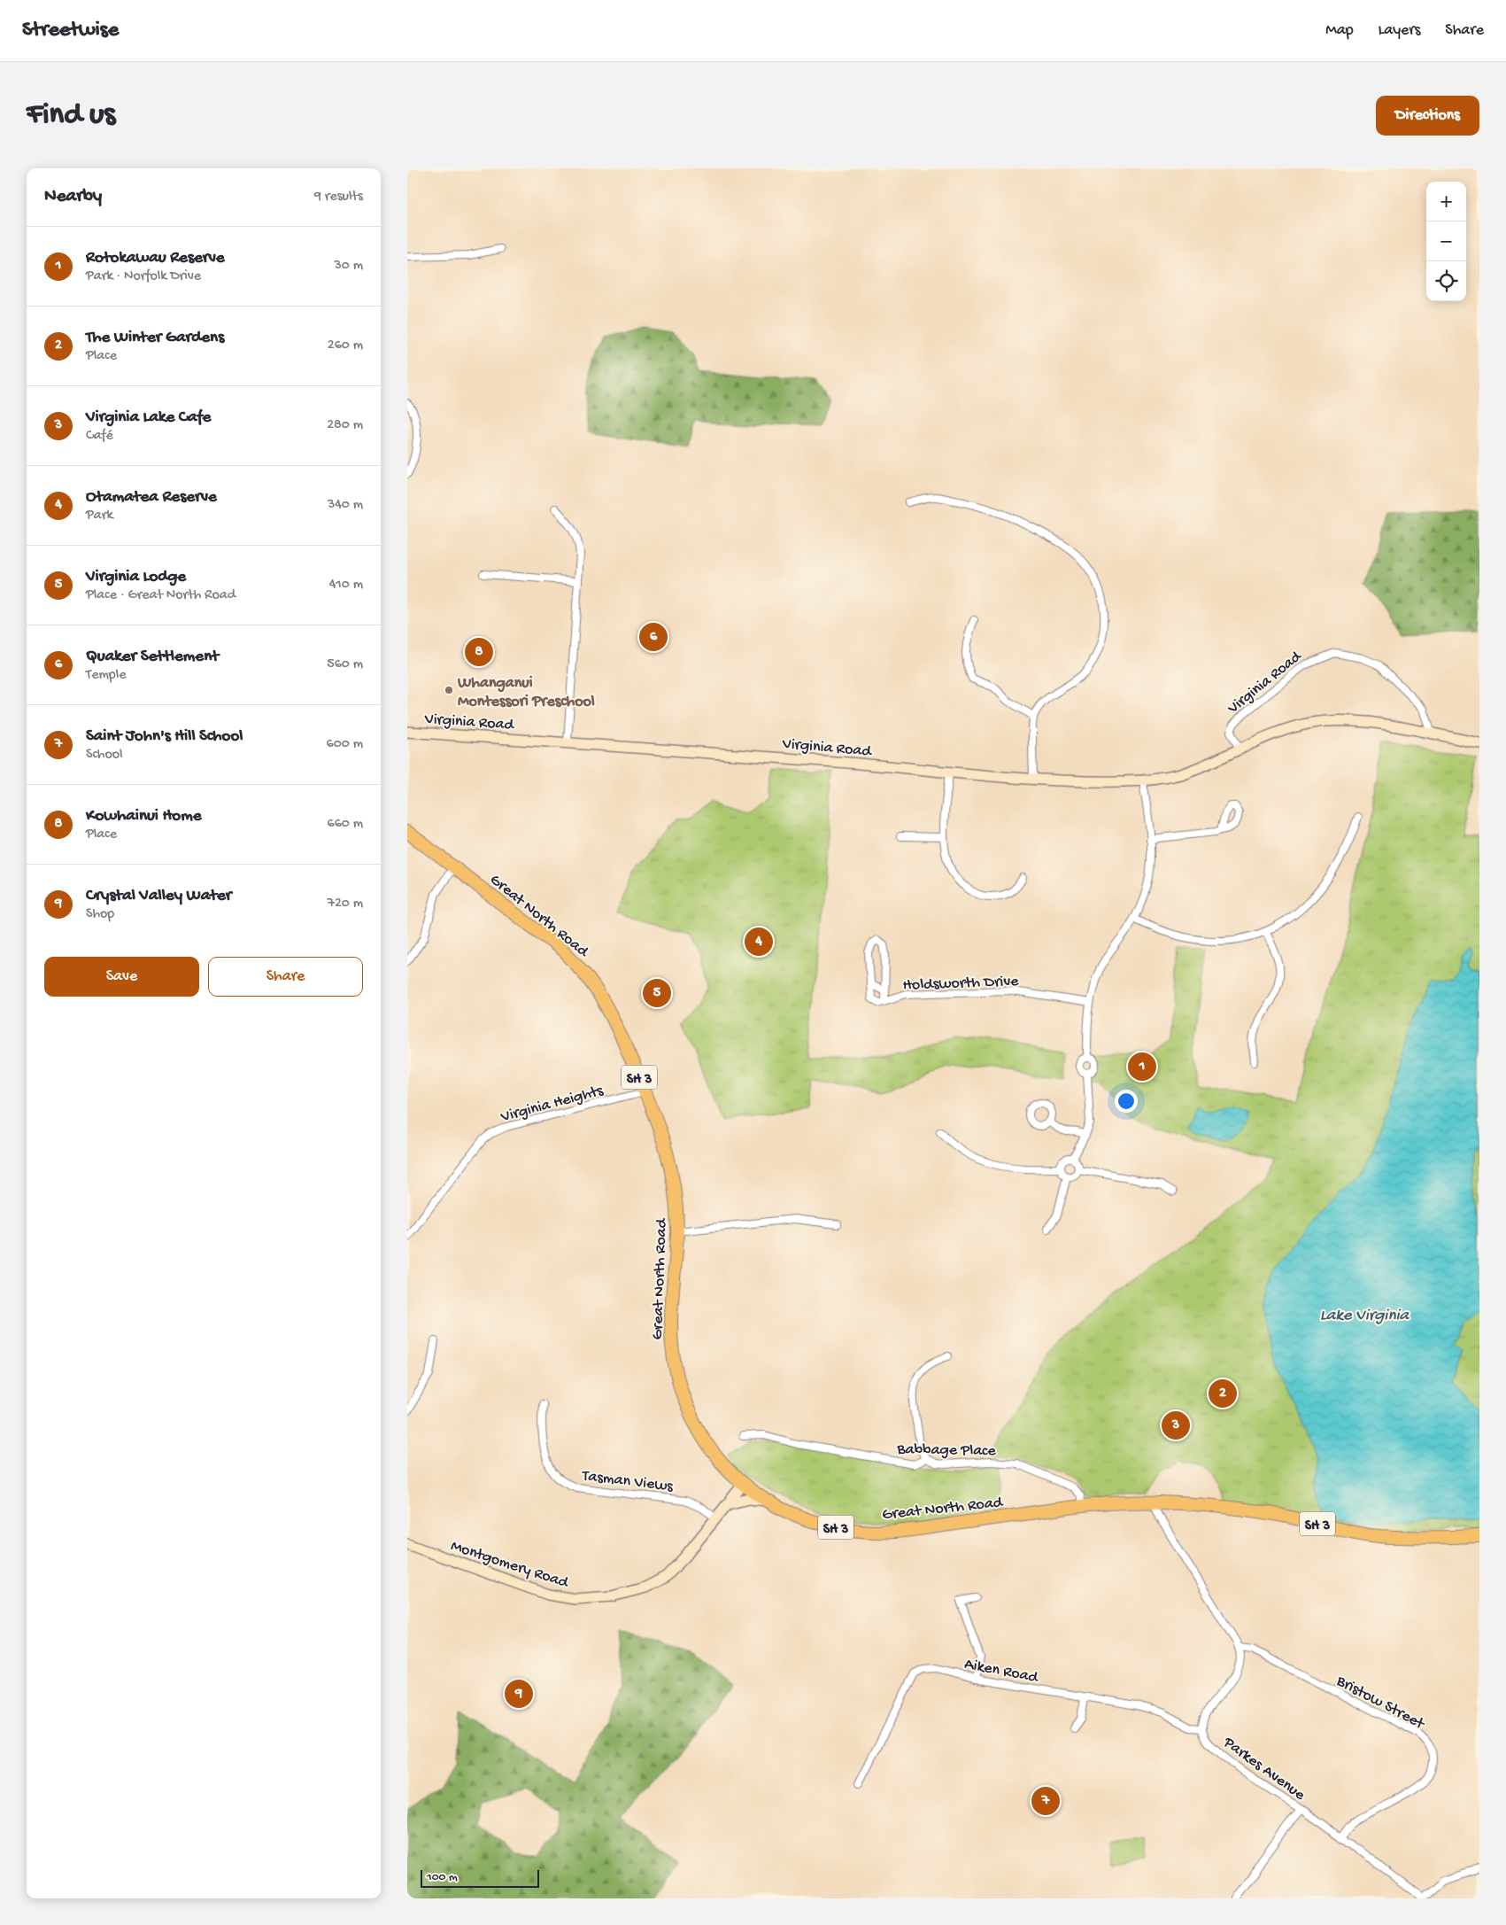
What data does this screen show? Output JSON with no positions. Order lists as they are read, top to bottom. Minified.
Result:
{"streets":{"highway":["Great North Road","SH 3"],"street":["Virginia Road","Holdsworth Drive","Virginia Heights","Babbage Place","Tasman Views","Montgomery Road","Aiken Road","Bristow Street","Parkes Avenue"]},"crossings":[["Great North Road","Virginia Heights"],["Great North Road","Babbage Place"],["Great North Road","Montgomery Road"],["Tasman Views","Montgomery Road"],["Aiken Road","Parkes Avenue"],["Bristow Street","Parkes Avenue"]],"water":["Lake Virginia"],"places":["Whanganui Montessori Preschool"],"scale_bar":"100 m","page":{"header":"Streetwise","nav":["Map","Layers","Share"],"buttons":["Directions",["Save","Share"]],"title":"Find us","heading":["Nearby","9 results"],"map_buttons":["+","−"],"list":[{"mark":"1","name":"Rotokawau Reserve","note":"Park · Norfolk Drive","value":"30 m"},{"mark":"2","name":"The Winter Gardens","note":"Place","value":"260 m"},{"mark":"3","name":"Virginia Lake Cafe","note":"Café","value":"280 m"},{"mark":"4","name":"Otamatea Reserve","note":"Park","value":"340 m"},{"mark":"5","name":"Virginia Lodge","note":"Place · Great North Road","value":"410 m"},{"mark":"6","name":"Quaker Settlement","note":"Temple","value":"560 m"},{"mark":"7","name":"Saint John's Hill School","note":"School","value":"600 m"},{"mark":"8","name":"Kowhainui Home","note":"Place","value":"660 m"},{"mark":"9","name":"Crystal Valley Water","note":"Shop","value":"720 m"}],"pins":["6","8","4","5","1","2","3","9","7"],"scale":"100 m"}}
